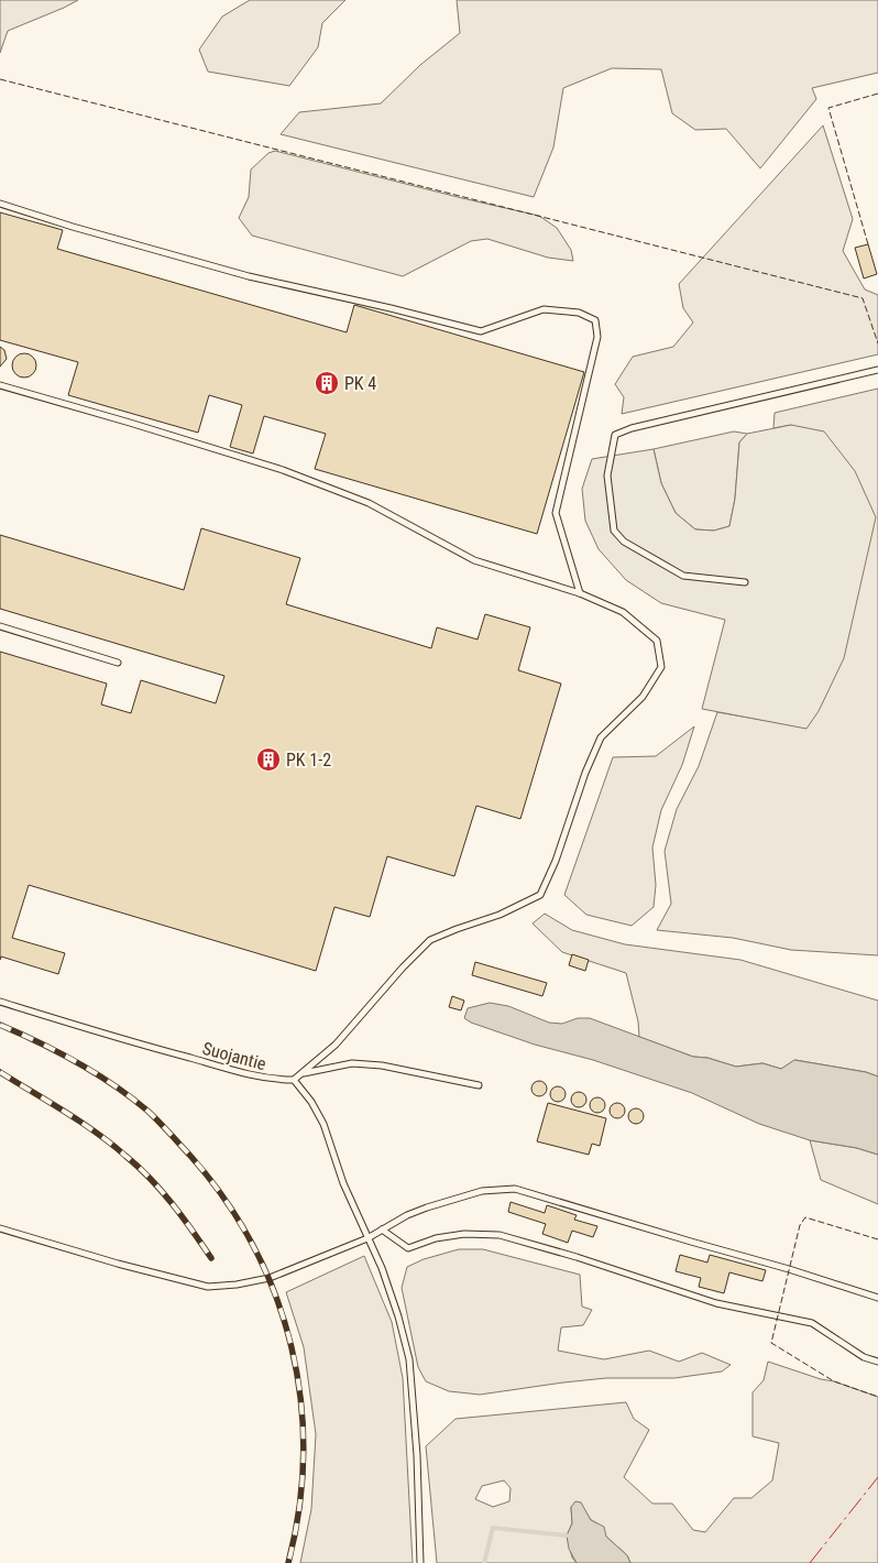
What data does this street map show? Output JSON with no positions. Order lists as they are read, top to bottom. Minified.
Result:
{"streets":{"lane":["Suojantie"]},"places":{"building":["PK 4","PK 1-2"]}}
